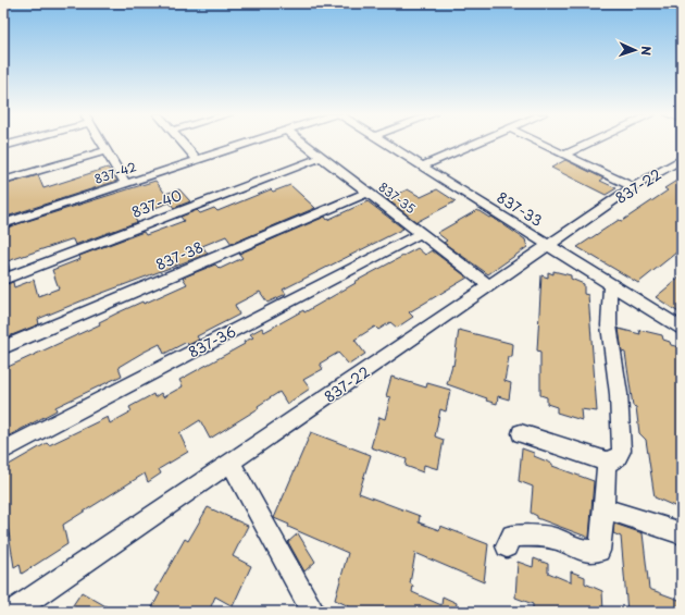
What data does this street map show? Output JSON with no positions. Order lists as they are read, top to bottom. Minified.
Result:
{"streets":{"street":["837-42","837-22","837-35","837-40","837-33","837-38","837-36"]},"crossings":[["837-22","837-35"],["837-22","837-33"],["837-35","837-40"],["837-35","837-38"],["837-35","837-36"]],"north":"right"}
